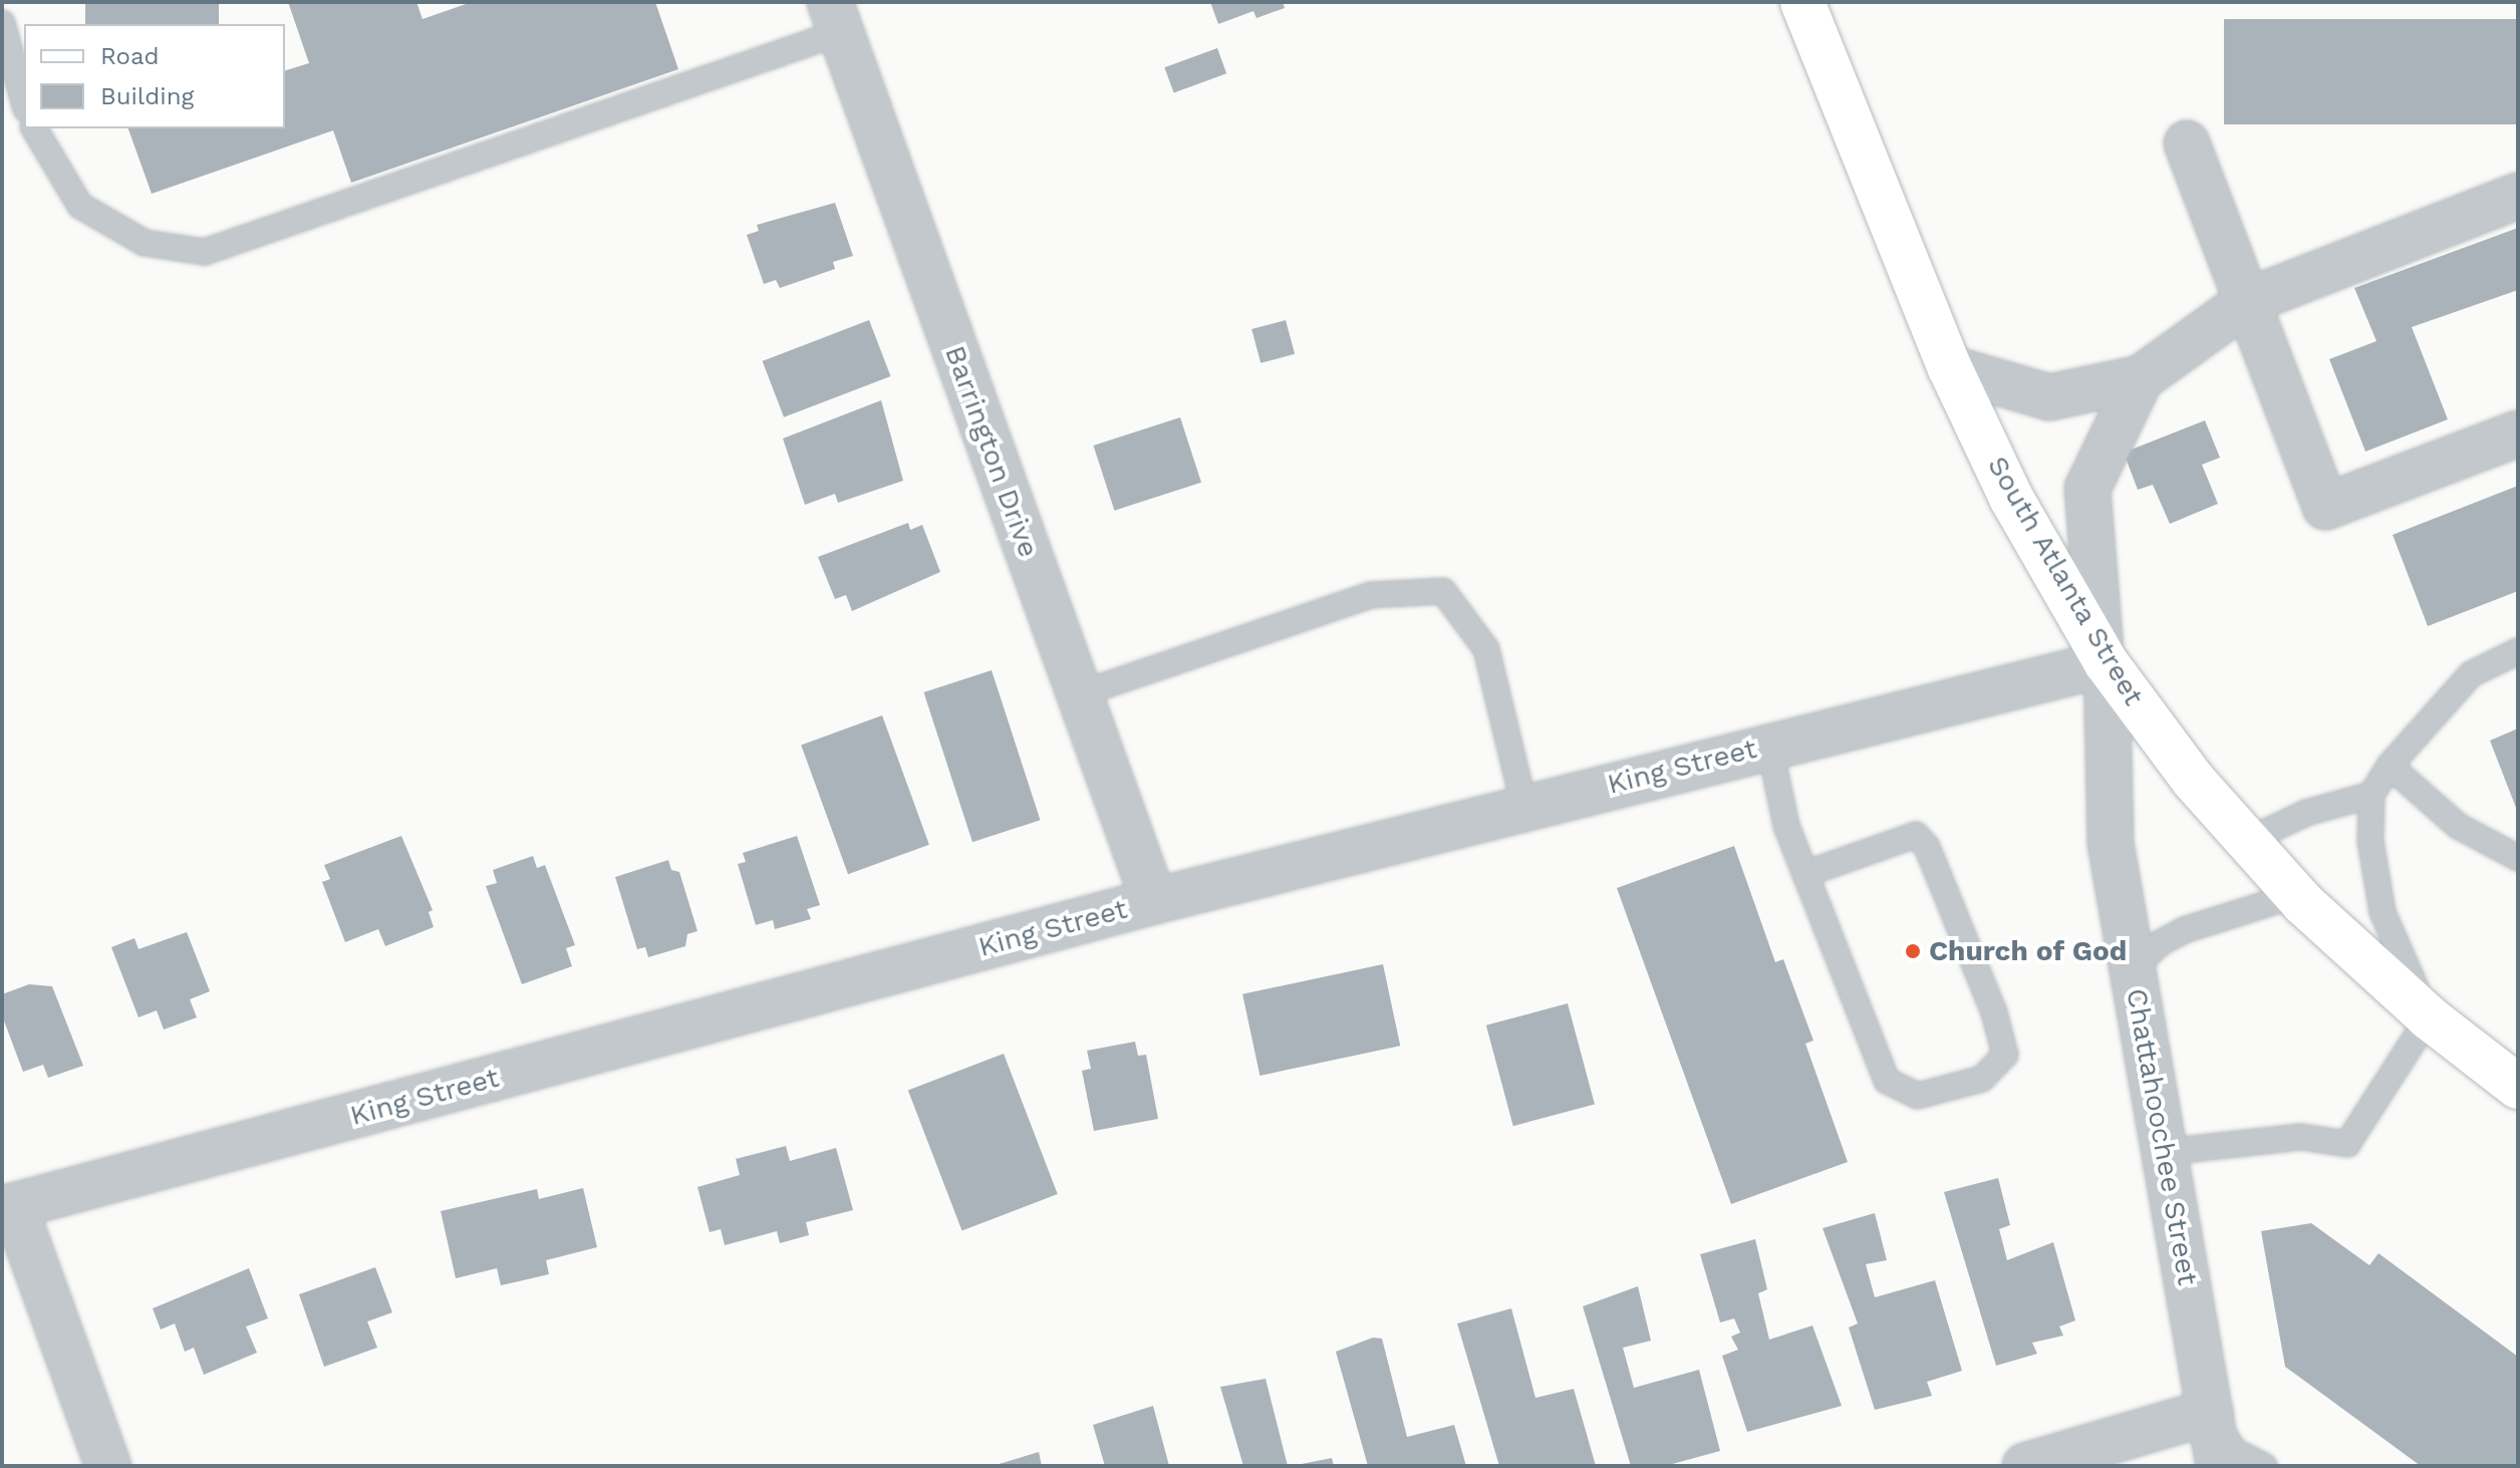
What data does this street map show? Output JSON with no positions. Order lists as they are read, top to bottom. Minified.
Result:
{"streets":{"main road":["South Atlanta Street"],"street":["Barrington Drive","King Street","Chattahoochee Street"]},"crossings":[["Barrington Drive","King Street"],["South Atlanta Street","King Street"],["South Atlanta Street","Chattahoochee Street"],["King Street","Chattahoochee Street"]],"places":["Church of God"],"legend":["Road","Building"]}
